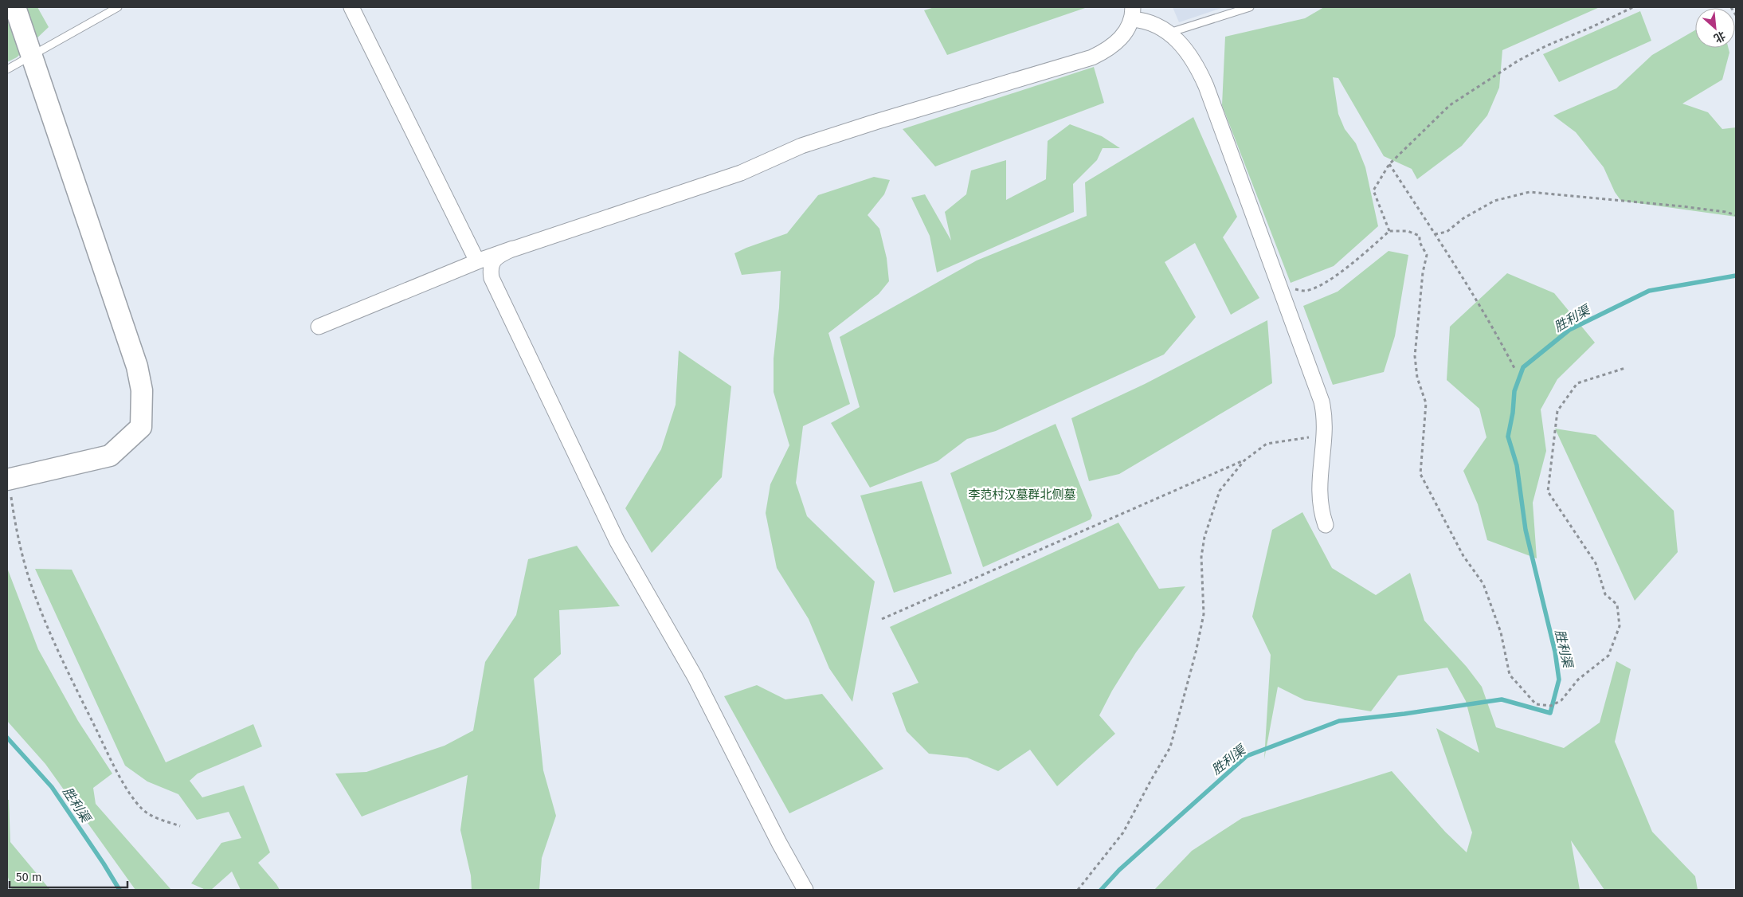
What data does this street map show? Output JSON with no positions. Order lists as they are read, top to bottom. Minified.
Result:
{"water":["胜利渠"],"parks":["李范村汉墓群北侧墓"],"scale_bar":"50 m","north":"bottom right"}
